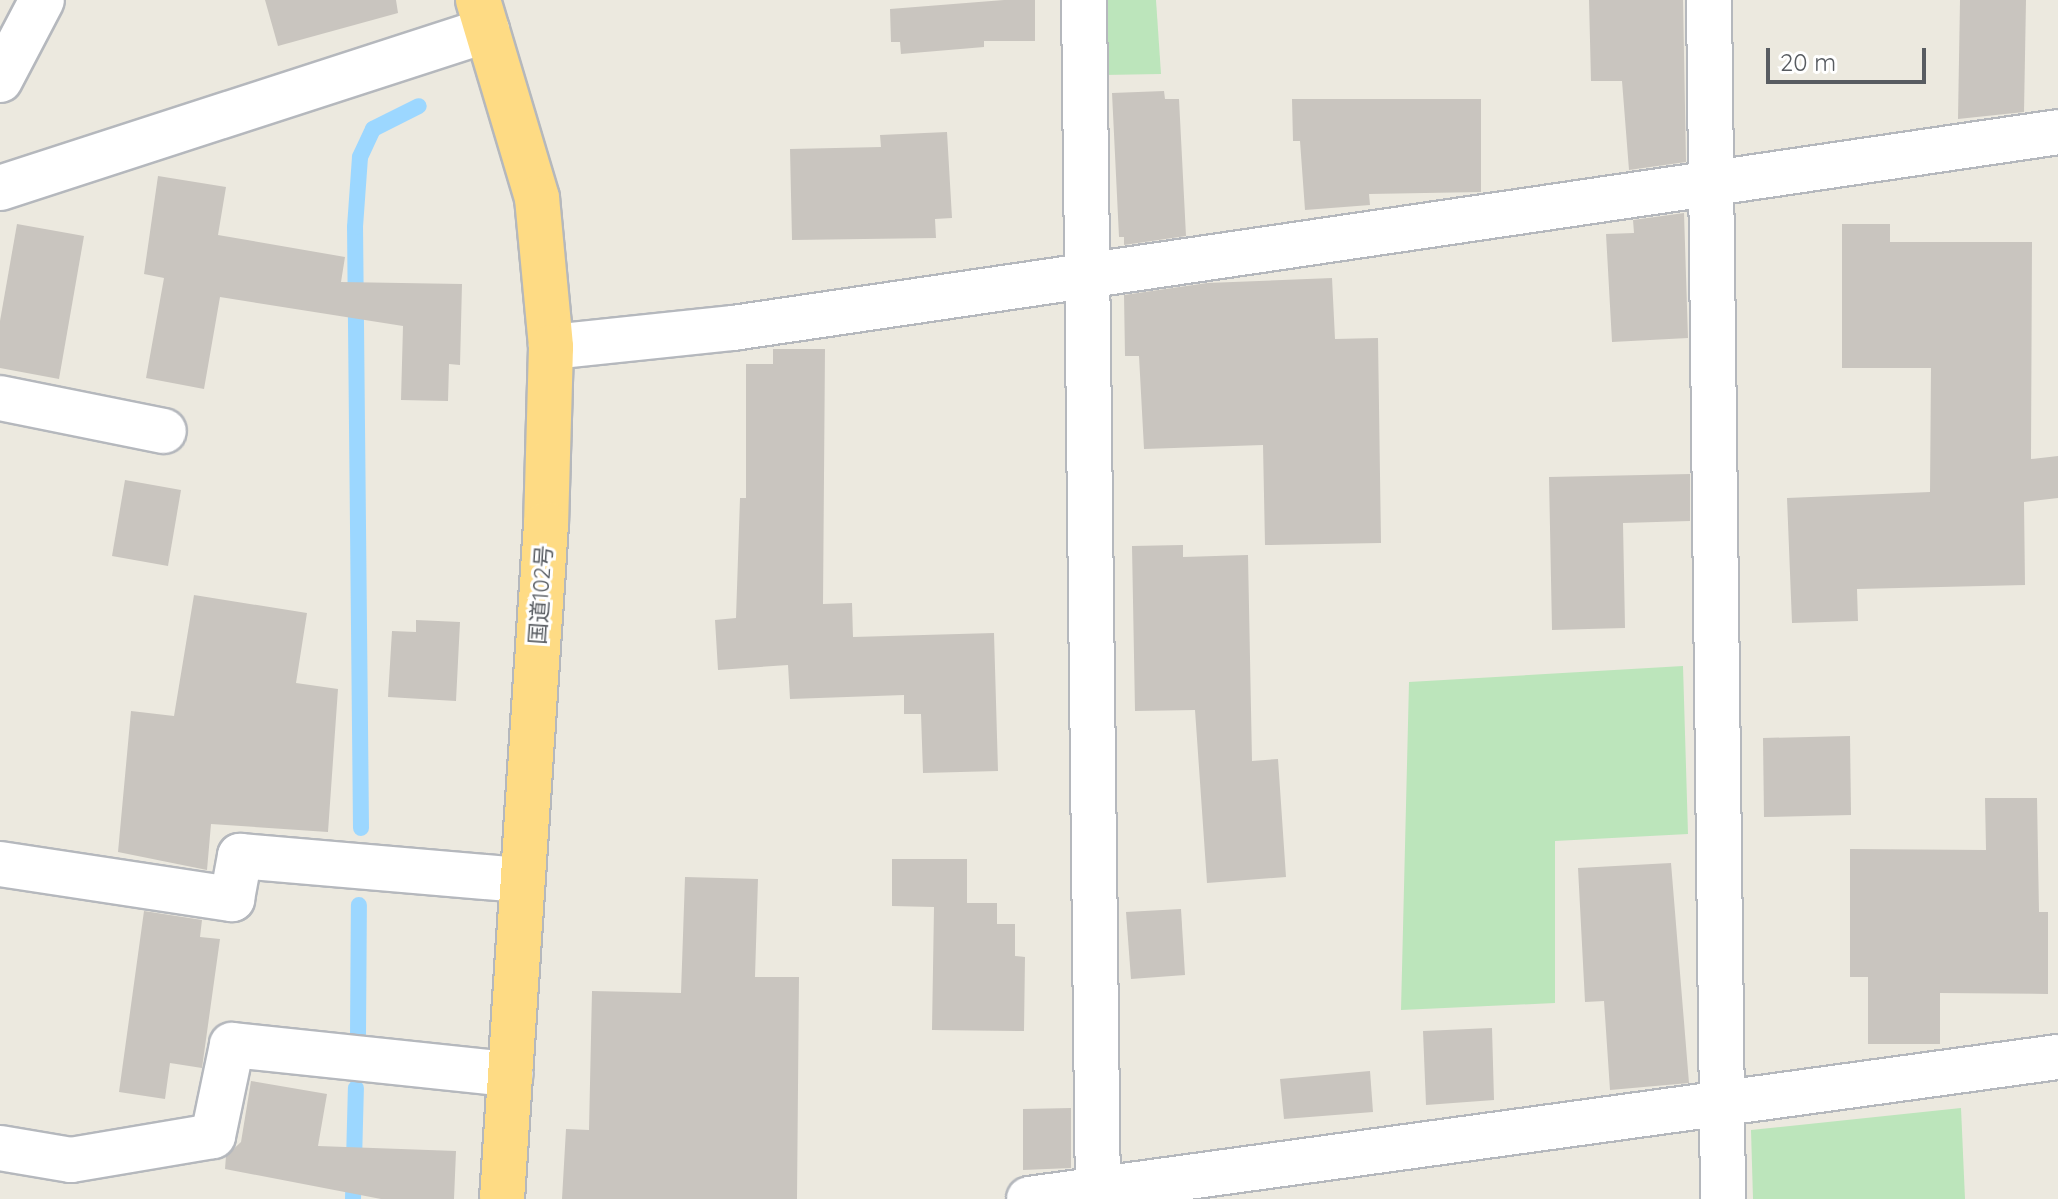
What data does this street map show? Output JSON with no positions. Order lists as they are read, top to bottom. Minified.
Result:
{"streets":{"highway":["国道102号"]},"scale_bar":"20 m"}
